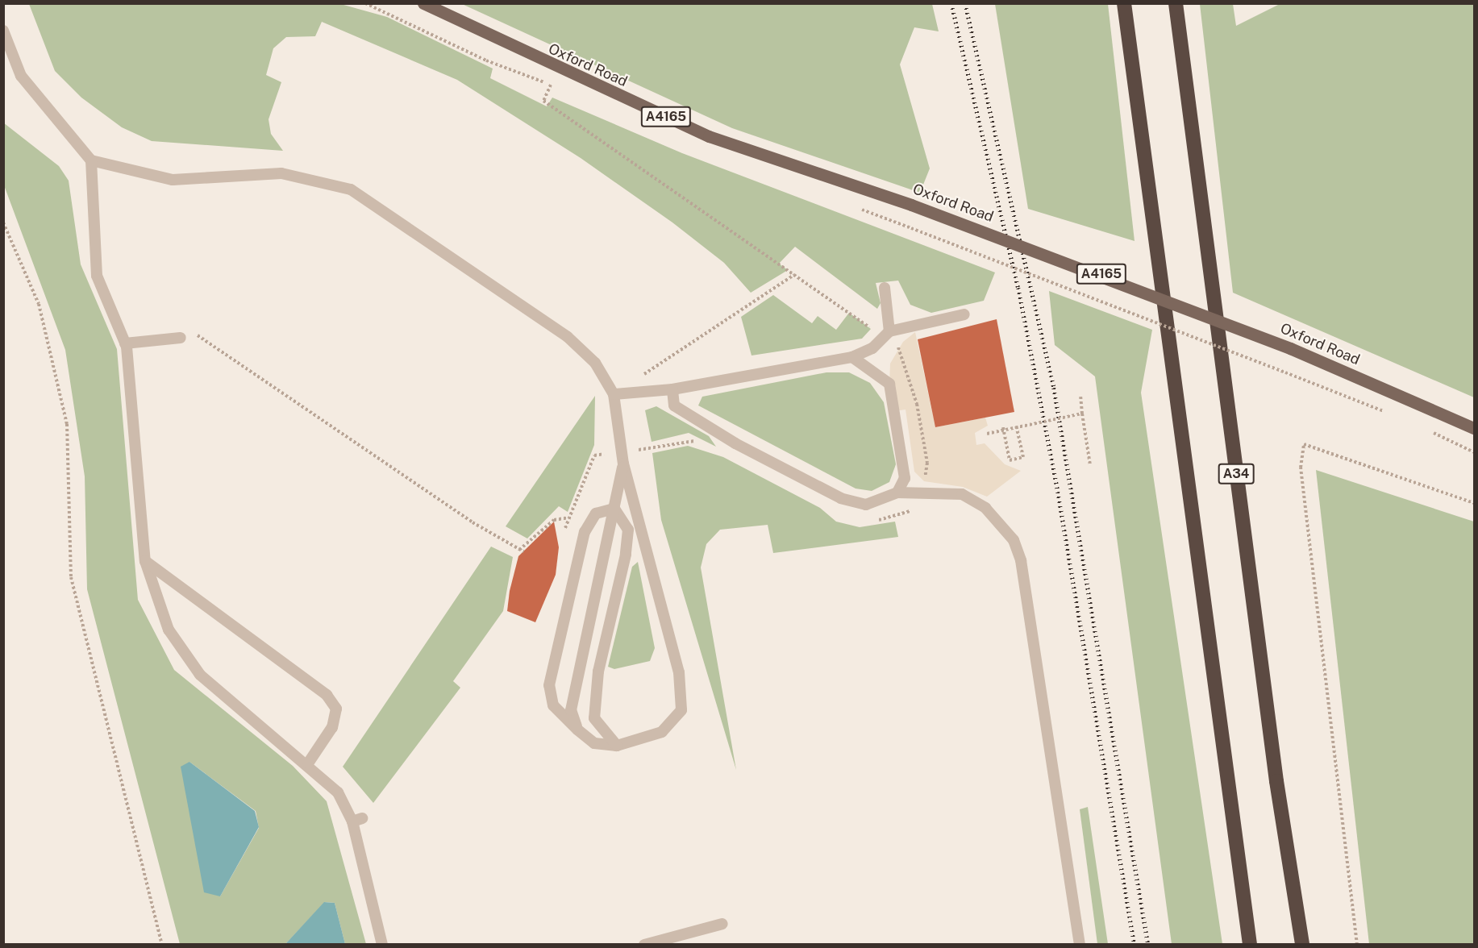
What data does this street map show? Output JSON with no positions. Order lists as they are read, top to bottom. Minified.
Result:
{"streets":{"highway":["A34"],"main road":["Oxford Road","A4165"]}}
